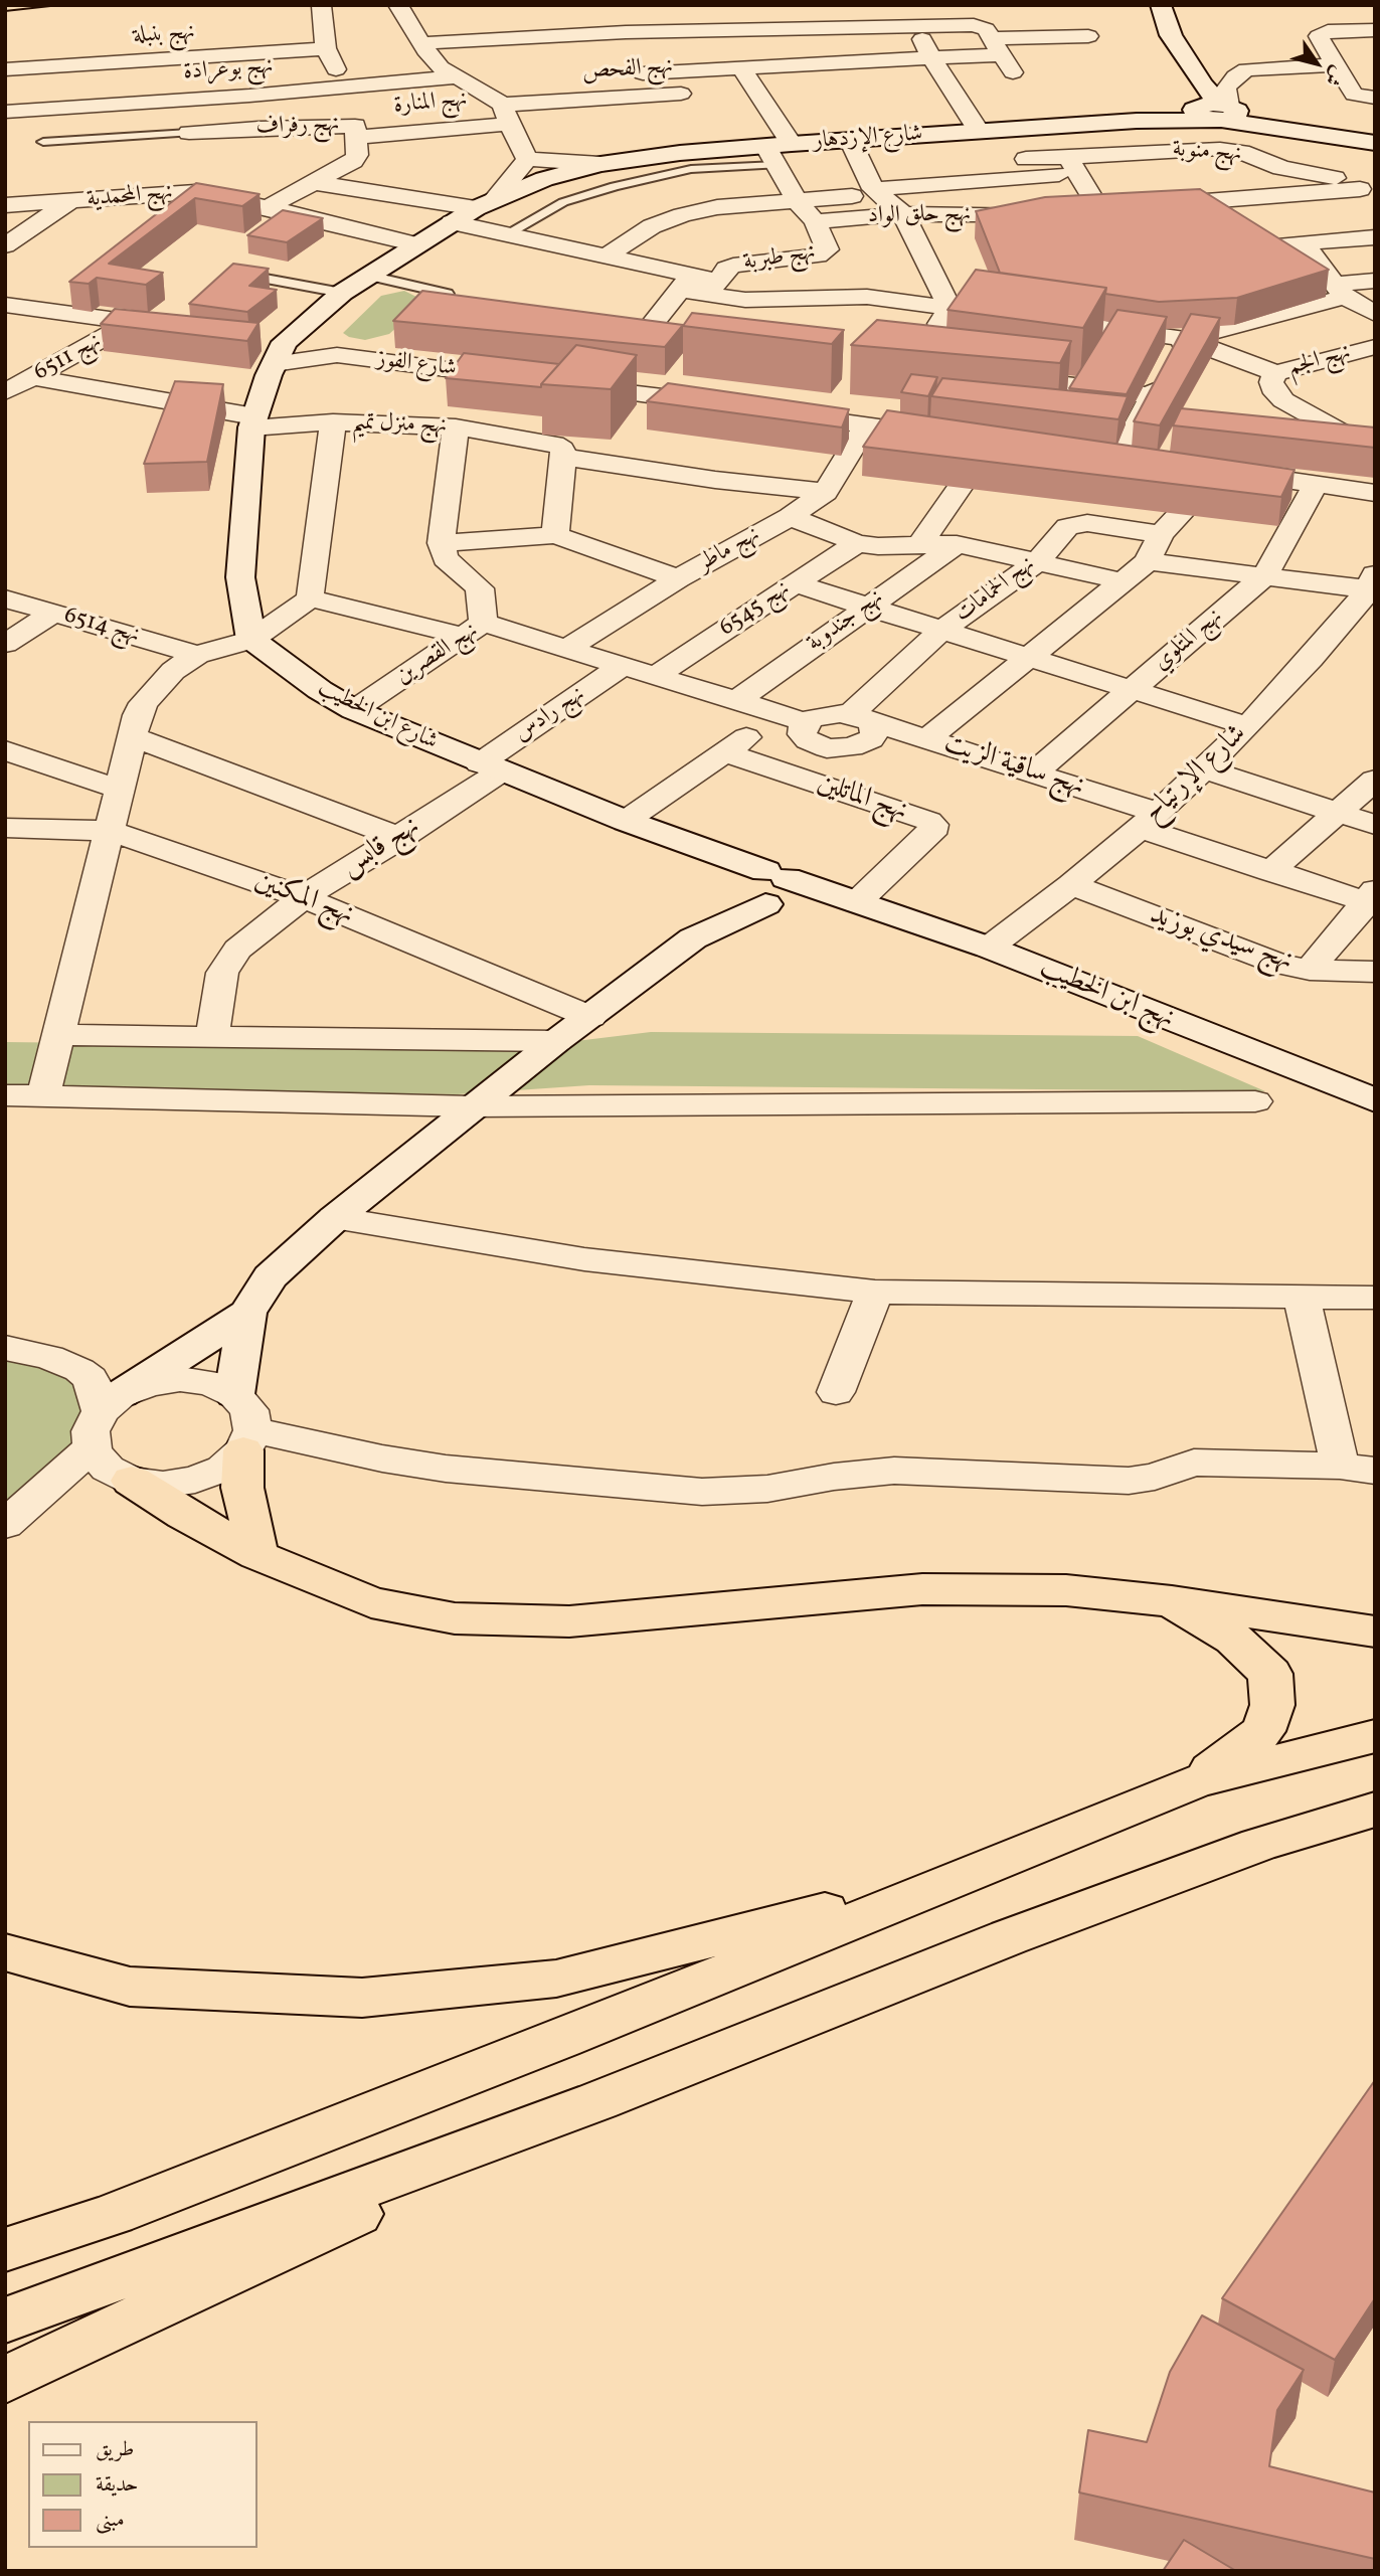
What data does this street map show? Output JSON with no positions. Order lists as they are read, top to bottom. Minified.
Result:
{"streets":{"street":["نهج بنبلة","نهج بوعرادة","نهج الفحص","نهج المنارة","نهج رفراف","شارع الإزدهار","نهج منوبة","نهج المحمدية","نهج حلق الواد","نهج طبربة","نهج 6511","نهج الجم","شارع الفوز","نهج منزل تميم","نهج ماطر","نهج الحمامات","نهج 6545","نهج جندوبة","نهج 6514","نهج المتلوي","نهج القصرين","نهج رادس","شارع ابن الخطيب","نهج ساقية الزيت","شارع الإرتياح","نهج الماتلين","نهج قابس","نهج المكنين","نهج سيدي بوزيد","نهج ابن الخطيب"]},"crossings":[["نهج الفحص","نهج المنارة"],["نهج المنارة","نهج رفراف"],["نهج رفراف","نهج المحمدية"],["شارع الإزدهار","نهج طبربة"],["نهج منوبة","نهج طبربة"],["نهج حلق الواد","نهج طبربة"],["نهج 6511","نهج منزل تميم"],["نهج منزل تميم","نهج ماطر"],["نهج ماطر","نهج القصرين"],["نهج الحمامات","نهج ساقية الزيت"],["نهج المتلوي","نهج ساقية الزيت"],["نهج القصرين","شارع ابن الخطيب"],["نهج رادس","شارع ابن الخطيب"],["نهج رادس","نهج قابس"],["شارع ابن الخطيب","نهج قابس"],["شارع ابن الخطيب","نهج ابن الخطيب"],["نهج ساقية الزيت","شارع الإرتياح"],["شارع الإرتياح","نهج سيدي بوزيد"],["شارع الإرتياح","نهج ابن الخطيب"],["نهج الماتلين","نهج ابن الخطيب"],["نهج قابس","نهج المكنين"]],"legend":["طريق","حديقة","مبنى"],"north":"bottom right"}
